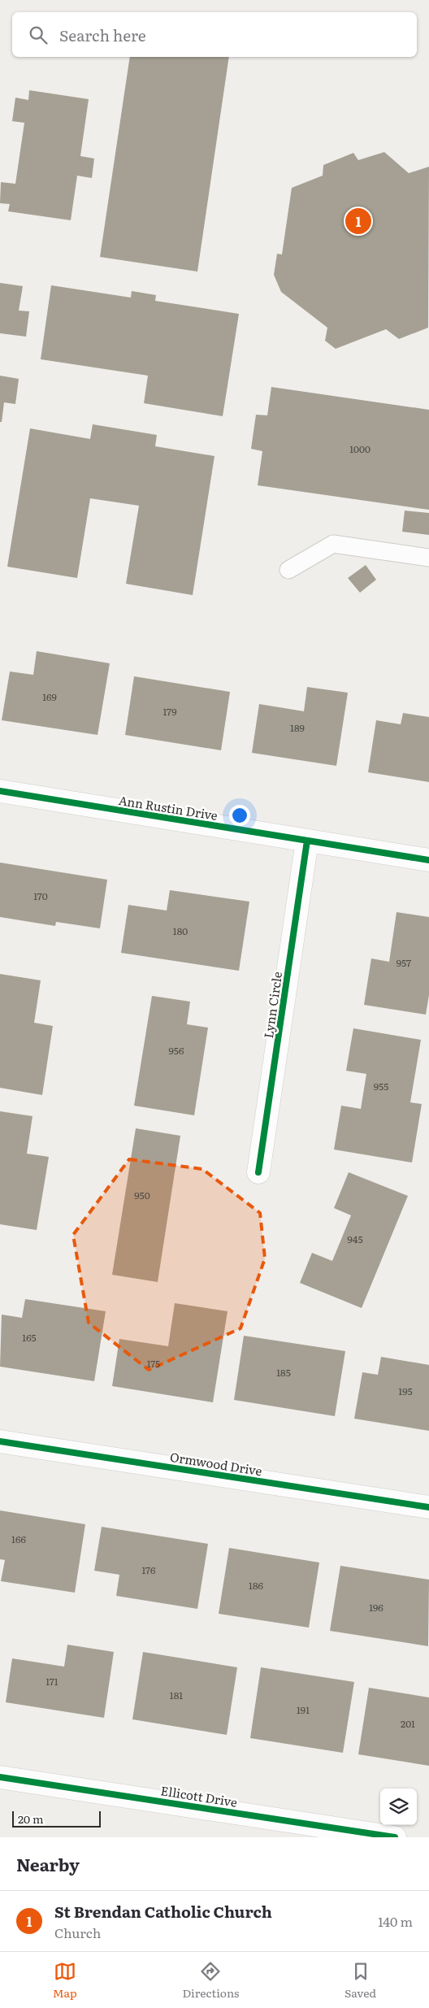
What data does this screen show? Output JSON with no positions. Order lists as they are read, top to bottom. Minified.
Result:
{"streets":{"street":["Ann Rustin Drive","Lynn Circle","Ormwood Drive","Ellicott Drive"]},"crossings":[["Ann Rustin Drive","Lynn Circle"]],"house_numbers":["1000","169","179","189","170","180","957","956","955","950","945","165","175","185","195","166","176","186","196","171","181","191","201"],"scale_bar":"20 m","page":{"search":"Search here","pins":"1","scale":"20 m","heading":"Nearby","list":[{"mark":"1","name":"St Brendan Catholic Church","note":"Church","value":"140 m"}],"nav":["Map","Directions","Saved"]}}
